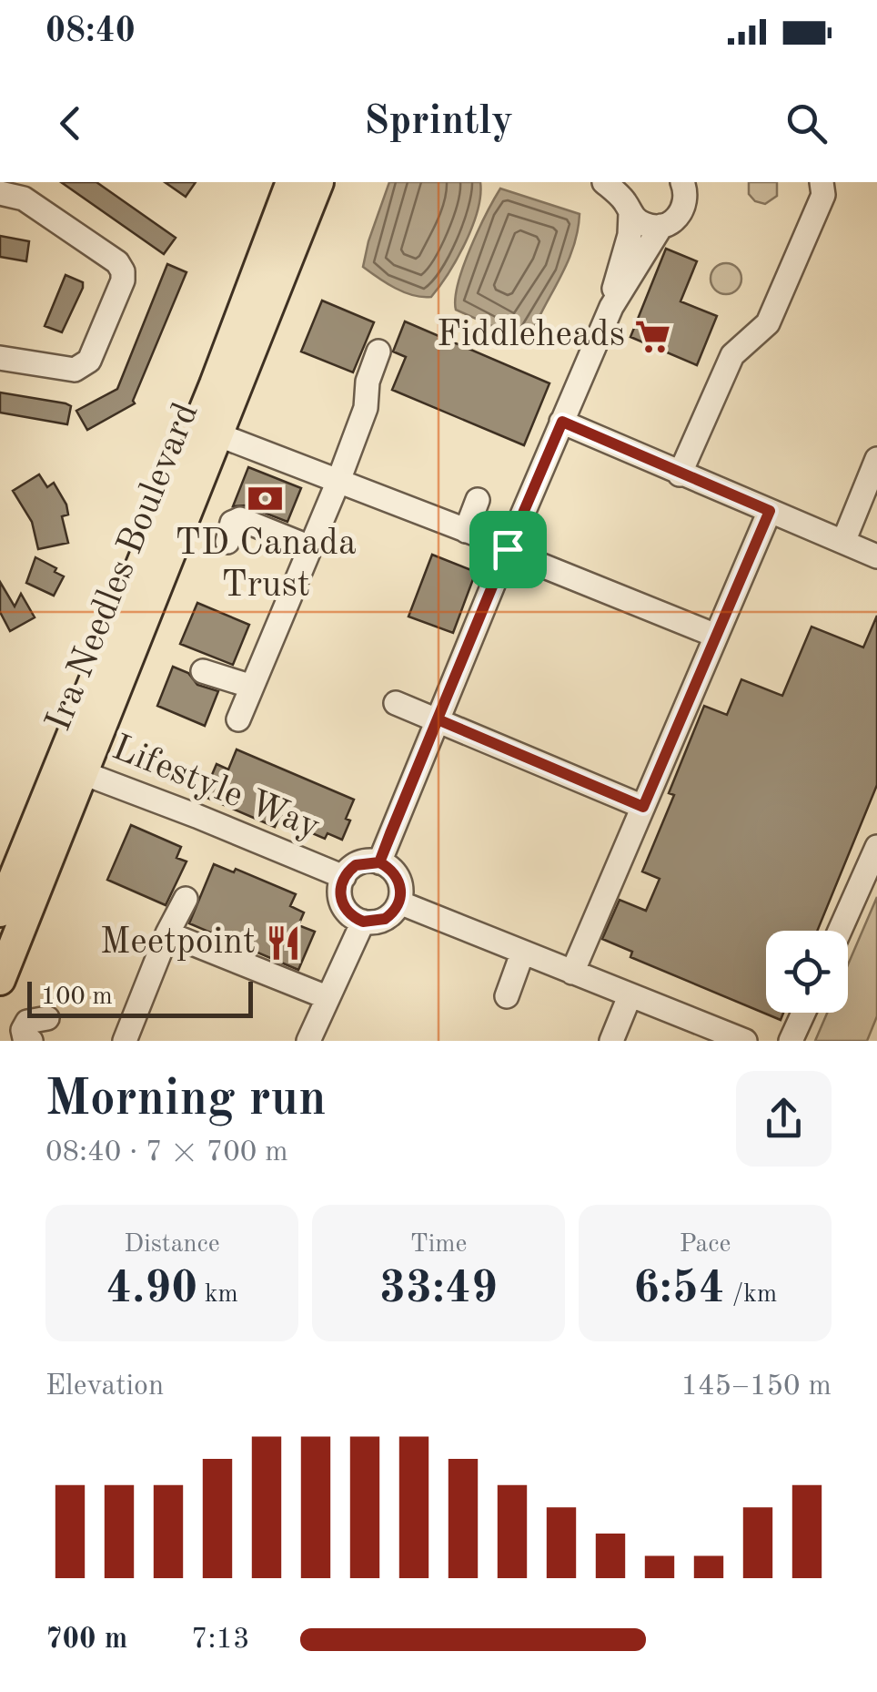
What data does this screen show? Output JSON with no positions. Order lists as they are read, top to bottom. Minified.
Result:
{"streets":{"main road":["Ira Needles Boulevard"],"street":["Lifestyle Way"]},"crossings":[["Ira Needles Boulevard","Lifestyle Way"]],"places":{"supermarket":["Fiddleheads"],"bank":["TD Canada Trust"],"restaurant":["Meetpoint"]},"scale_bar":"100 m","page":{"status":"08:40","header":"Sprintly","scale":"100 m","heading":["Morning run","08:40 · 7 × 700 m"],"stats":[["Distance","4.90 km"],["Time","33:49"],["Pace","6:54 /km"]],"chart":["Elevation","145–150 m"],"list":[{"name":"700 m","note":"7:13"}]}}
